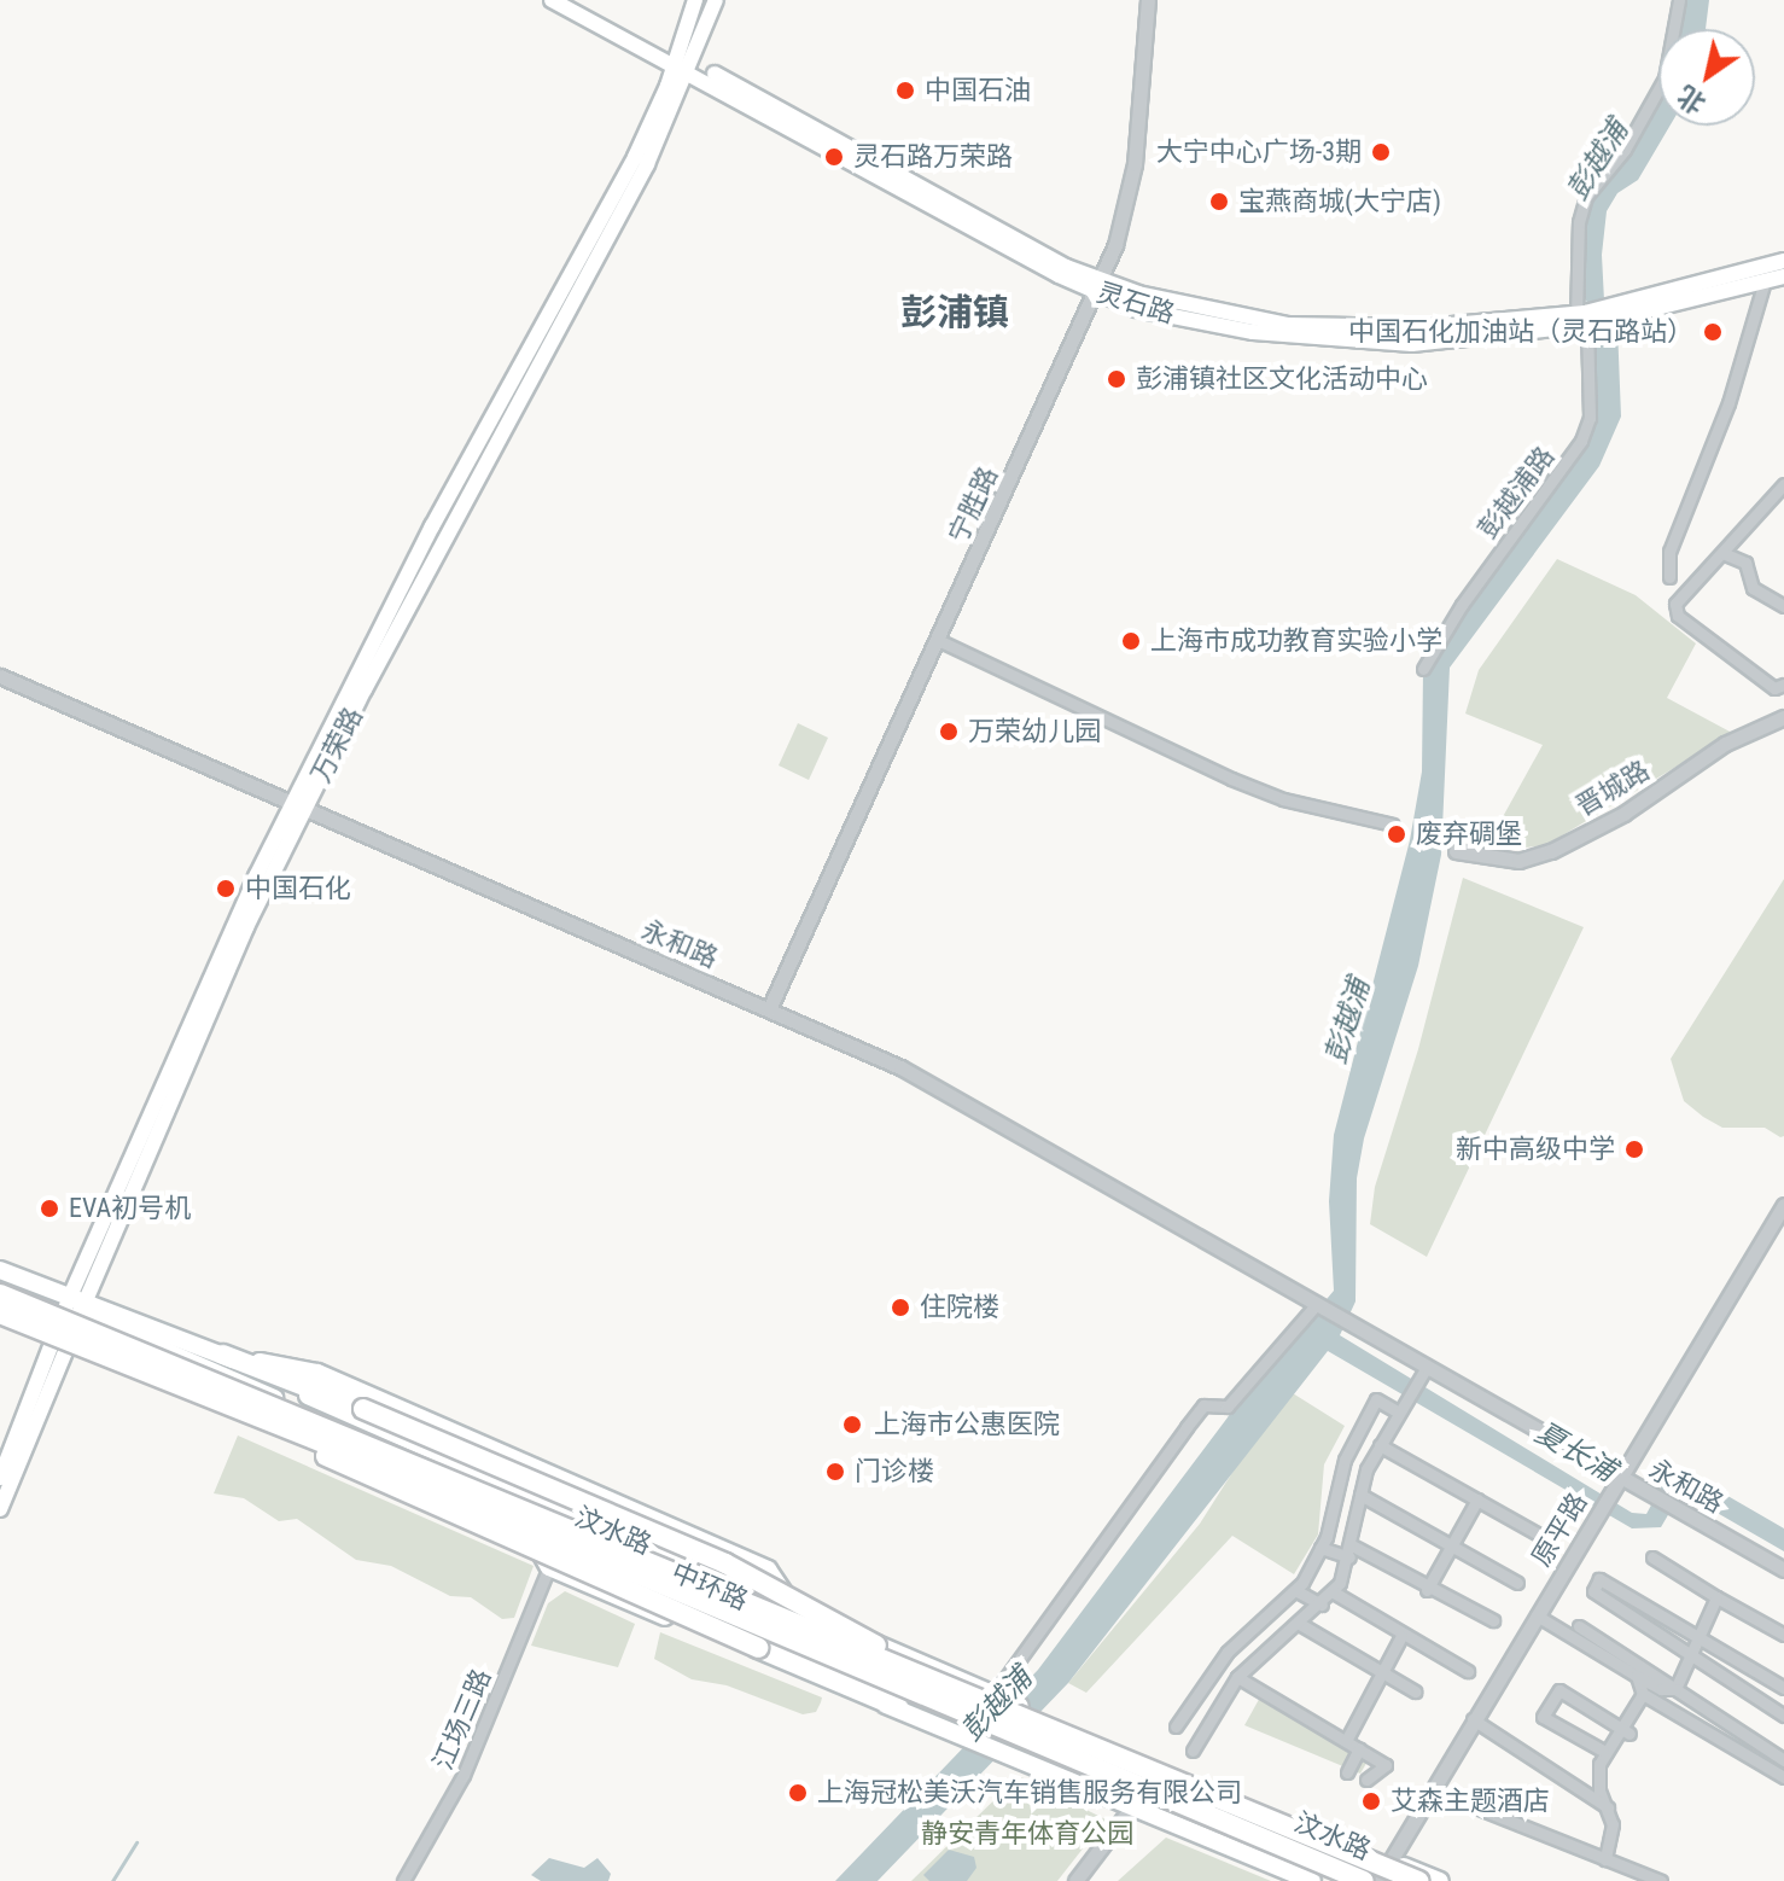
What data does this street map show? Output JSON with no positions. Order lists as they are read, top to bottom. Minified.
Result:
{"streets":{"highway":["中环路"],"main road":["灵石路","万荣路","汶水路"],"street":["彭越浦路","宁胜路","晋城路","永和路","原平路","江场三路"]},"crossings":[["灵石路","彭越浦路"],["灵石路","宁胜路"],["灵石路","万荣路"],["宁胜路","永和路"],["万荣路","永和路"],["万荣路","汶水路"],["永和路","原平路"],["原平路","汶水路"],["原平路","中环路"],["汶水路","中环路"],["汶水路","江场三路"]],"districts":["彭浦镇"],"water":["彭越浦","夏长浦"],"parks":["静安青年体育公园"],"places":["中国石油","大宁中心广场-3期","灵石路万荣路","宝燕商城(大宁店)","中国石化加油站（灵石路站）","彭浦镇社区文化活动中心","上海市成功教育实验小学","万荣幼儿园","废弃碉堡","中国石化","新中高级中学","EVA初号机","住院楼","上海市公惠医院","门诊楼","上海冠松美沃汽车销售服务有限公司","艾森主题酒店"],"north":"bottom left"}
